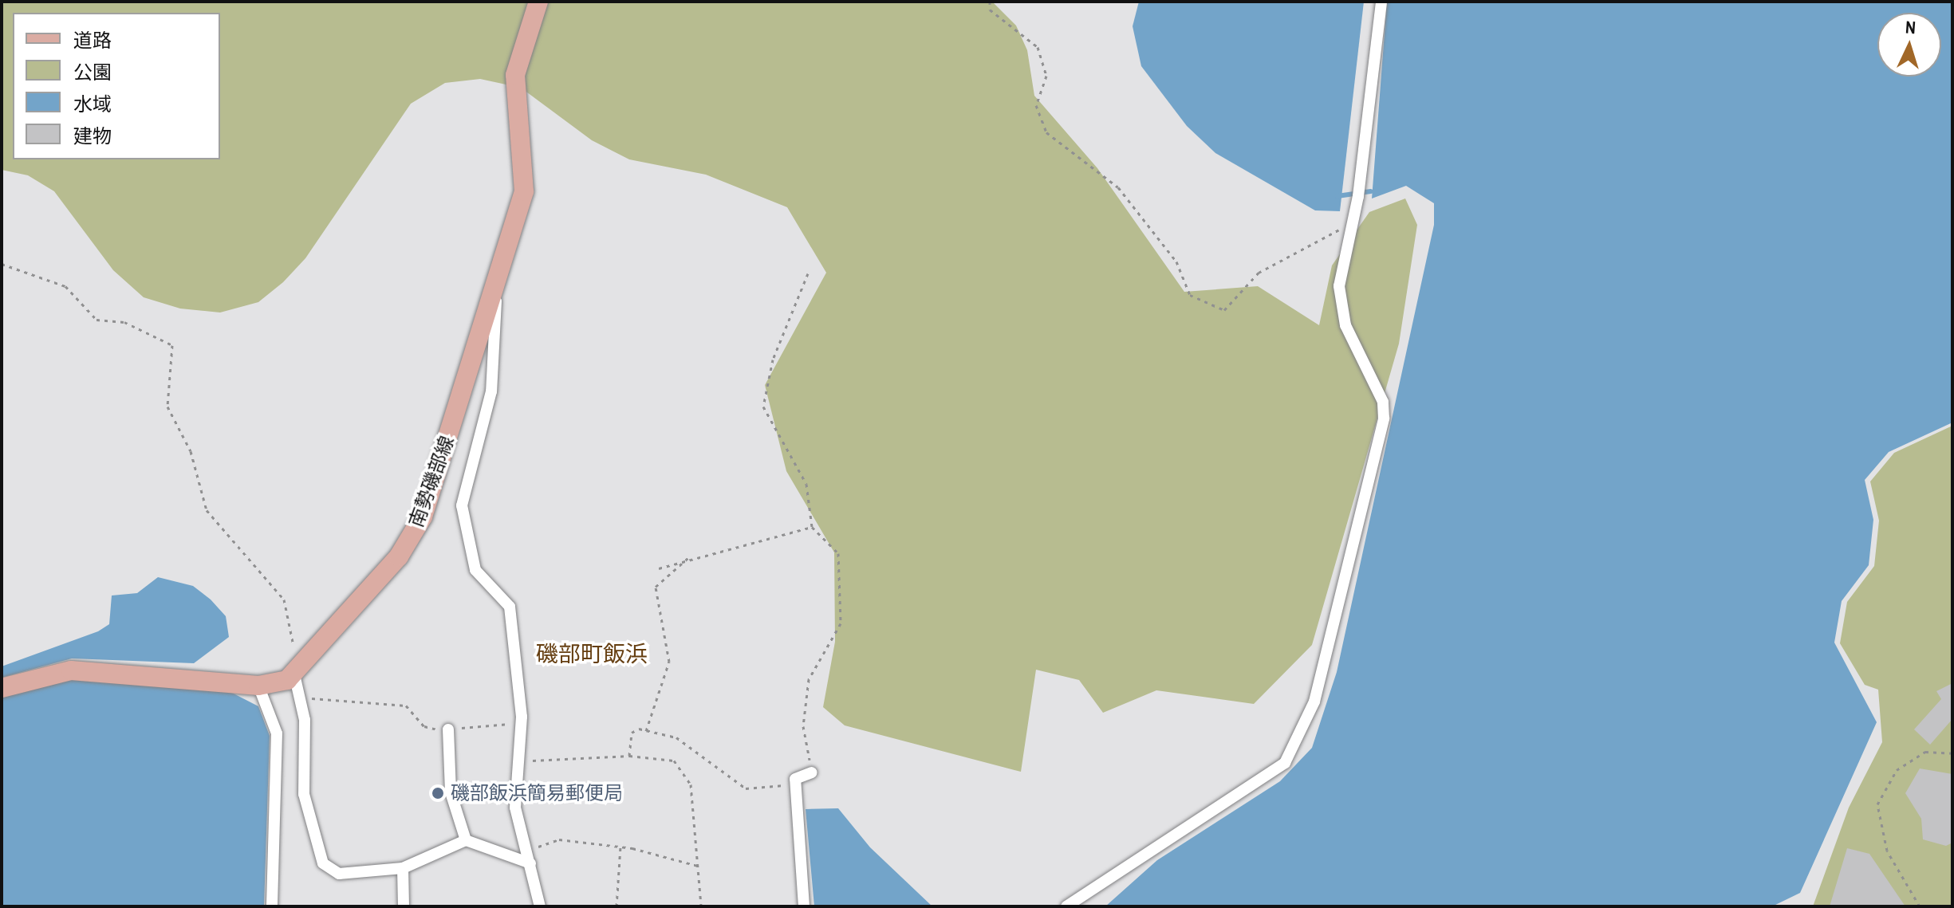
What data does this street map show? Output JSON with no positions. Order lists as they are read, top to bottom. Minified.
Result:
{"streets":{"main road":["南勢磯部線"]},"districts":["磯部町飯浜"],"places":["磯部飯浜簡易郵便局"],"legend":["道路","公園","水域","建物"],"north":"top"}
